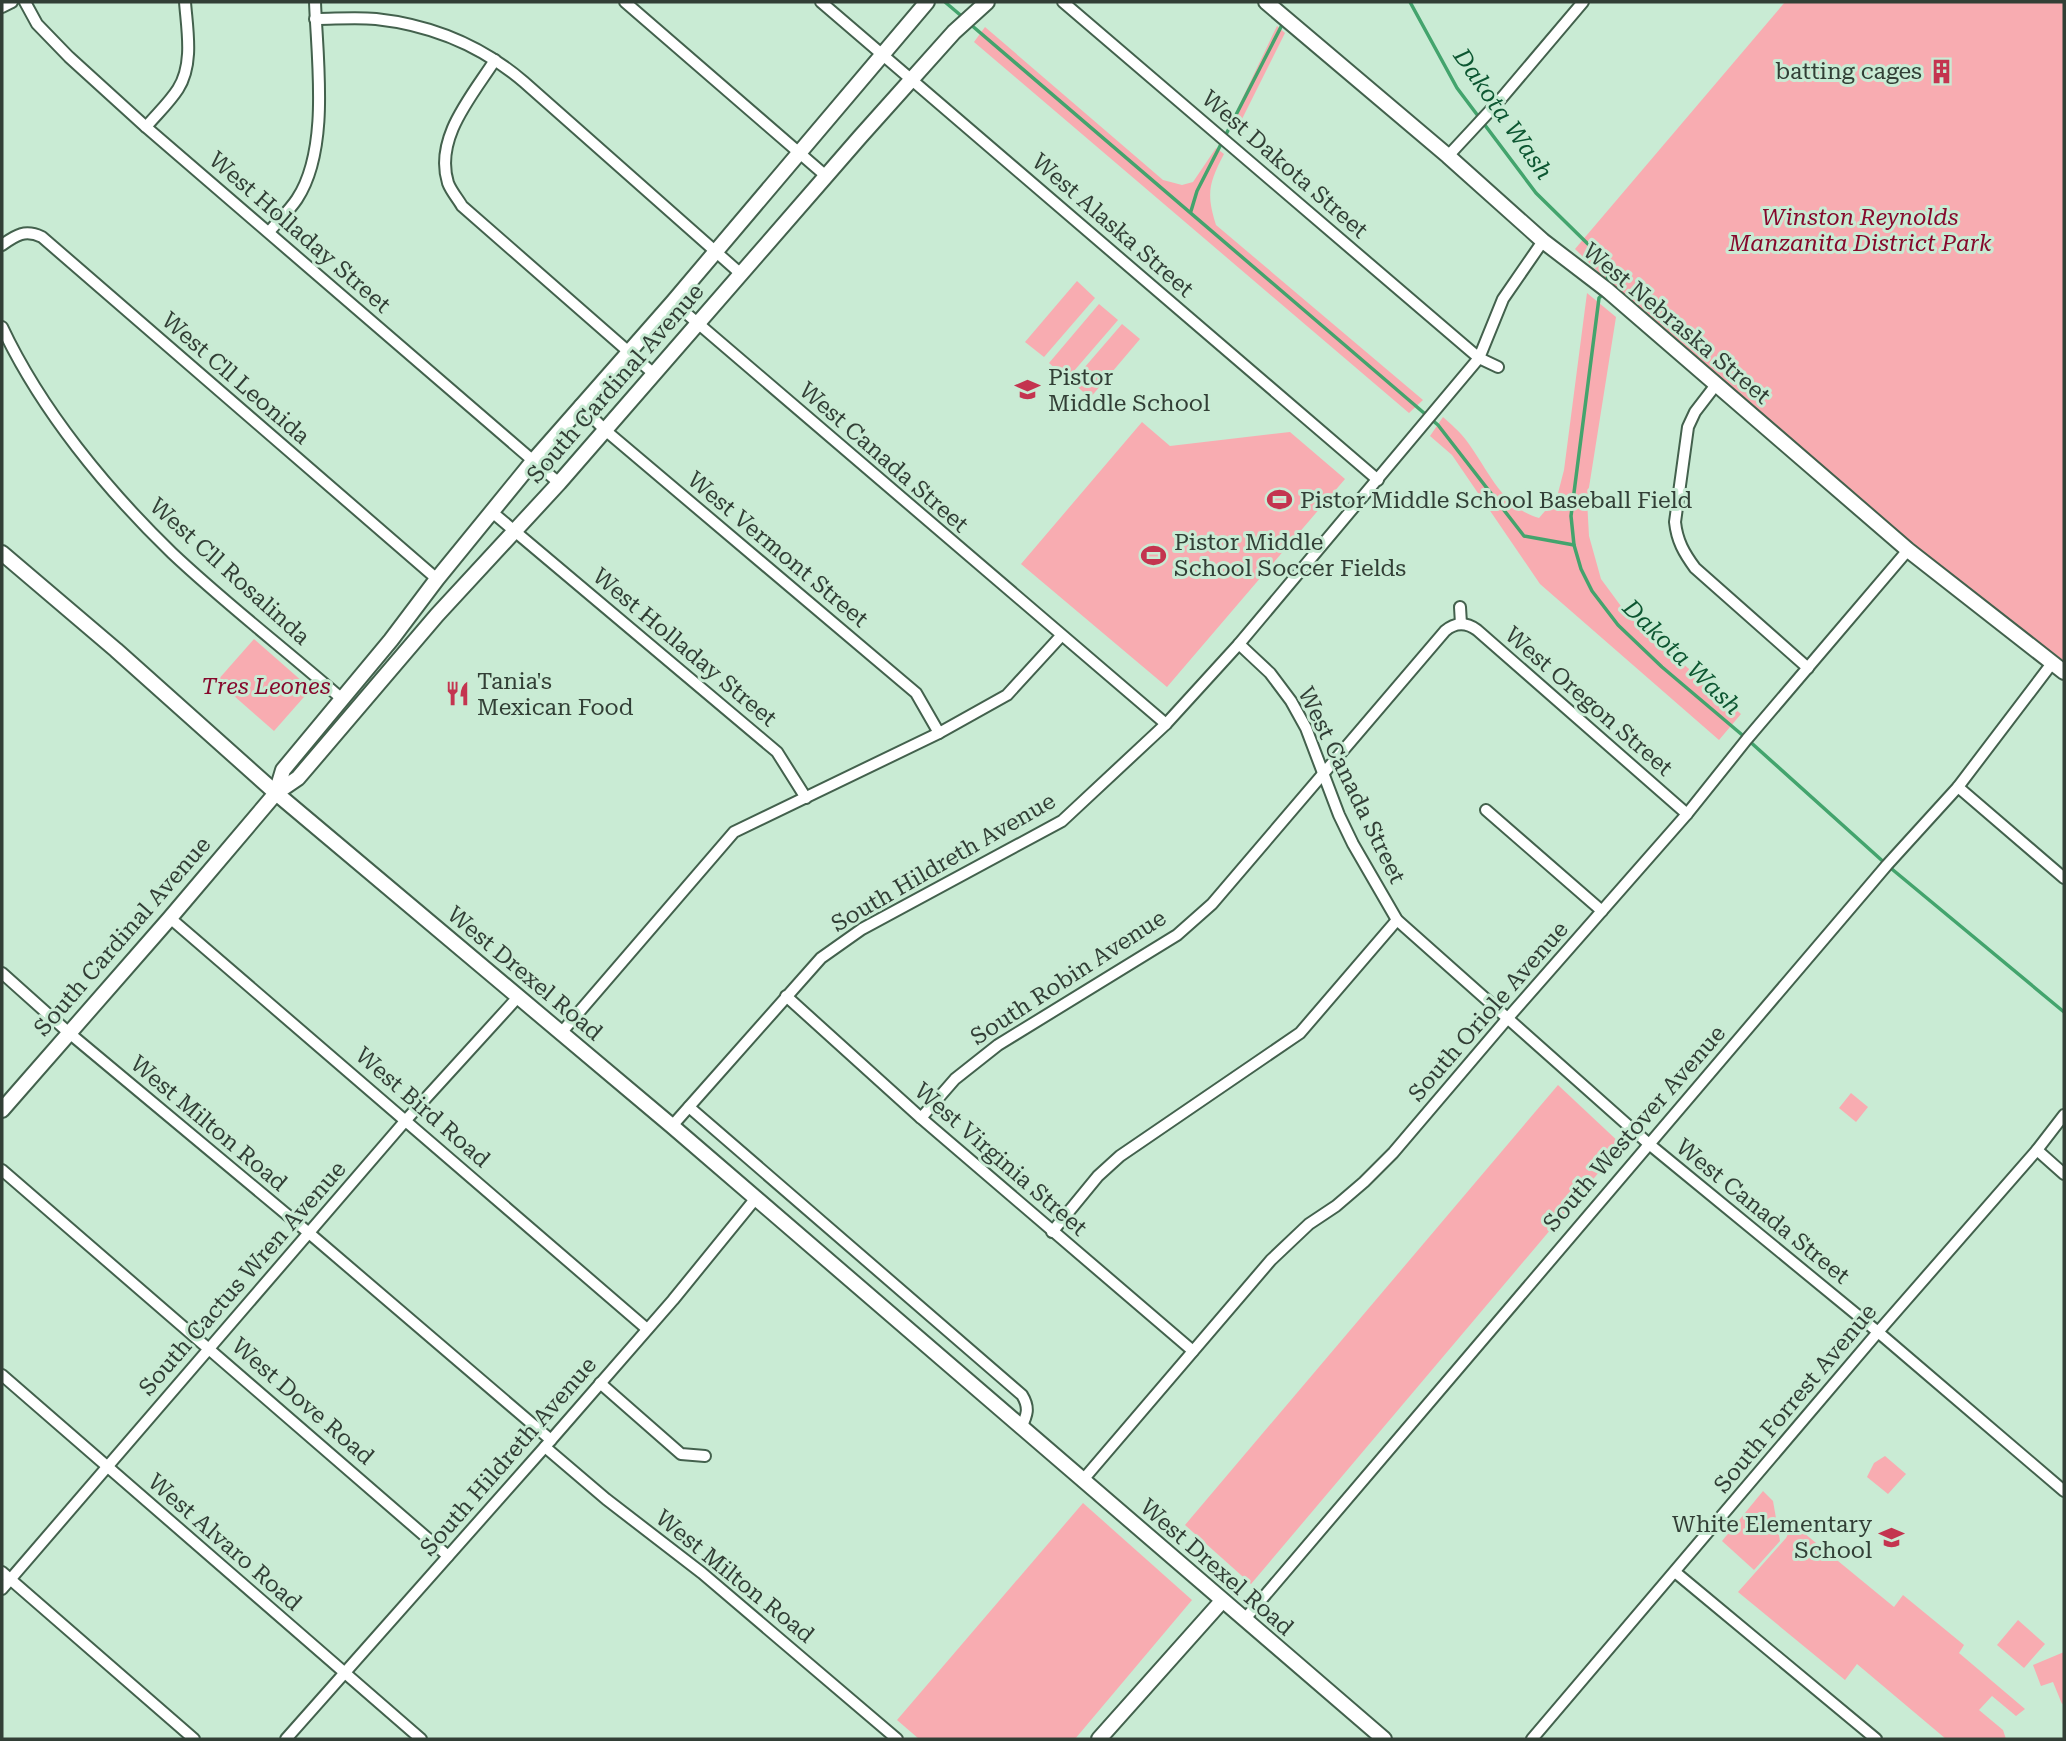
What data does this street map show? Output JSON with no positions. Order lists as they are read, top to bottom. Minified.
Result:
{"streets":{"street":["West Dakota Street","West Alaska Street","West Holladay Street","West Nebraska Street","West Cll Leonida","South Cardinal Avenue","West Canada Street","West Vermont Street","West Cll Rosalinda","West Oregon Street","South Hildreth Avenue","West Drexel Road","South Robin Avenue","South Oriole Avenue","West Bird Road","West Milton Road","South Westover Avenue","West Virginia Street","South Cactus Wren Avenue","South Forrest Avenue","West Dove Road","West Alvaro Road"]},"crossings":[["West Dakota Street","South Hildreth Avenue"],["West Alaska Street","South Cardinal Avenue"],["West Alaska Street","South Hildreth Avenue"],["West Holladay Street","South Cardinal Avenue"],["West Nebraska Street","South Hildreth Avenue"],["West Nebraska Street","South Oriole Avenue"],["West Nebraska Street","South Westover Avenue"],["West Cll Leonida","South Cardinal Avenue"],["South Cardinal Avenue","West Canada Street"],["South Cardinal Avenue","West Vermont Street"],["South Cardinal Avenue","West Cll Rosalinda"],["South Cardinal Avenue","West Drexel Road"],["South Cardinal Avenue","West Bird Road"],["South Cardinal Avenue","West Milton Road"],["West Canada Street","South Hildreth Avenue"],["West Canada Street","South Robin Avenue"],["West Canada Street","South Oriole Avenue"],["West Canada Street","South Westover Avenue"],["West Canada Street","South Forrest Avenue"],["West Oregon Street","South Robin Avenue"],["West Oregon Street","South Oriole Avenue"],["South Hildreth Avenue","West Drexel Road"],["South Hildreth Avenue","West Bird Road"],["South Hildreth Avenue","West Milton Road"],["South Hildreth Avenue","West Virginia Street"],["South Hildreth Avenue","West Dove Road"],["South Hildreth Avenue","West Alvaro Road"],["West Drexel Road","South Oriole Avenue"],["West Drexel Road","South Westover Avenue"],["West Drexel Road","South Cactus Wren Avenue"],["South Robin Avenue","West Virginia Street"],["South Oriole Avenue","West Virginia Street"],["West Bird Road","South Cactus Wren Avenue"],["West Milton Road","South Cactus Wren Avenue"],["South Cactus Wren Avenue","West Dove Road"],["South Cactus Wren Avenue","West Alvaro Road"]],"water":["Dakota Wash"],"parks":["Winston Reynolds Manzanita District Park","Tres Leones"],"places":{"building":["batting cages"],"school or university":["Pistor Middle School","White Elementary School"],"sports":["Pistor Middle School Baseball Field","Pistor Middle School Soccer Fields"],"restaurant":["Tania's Mexican Food"]}}
